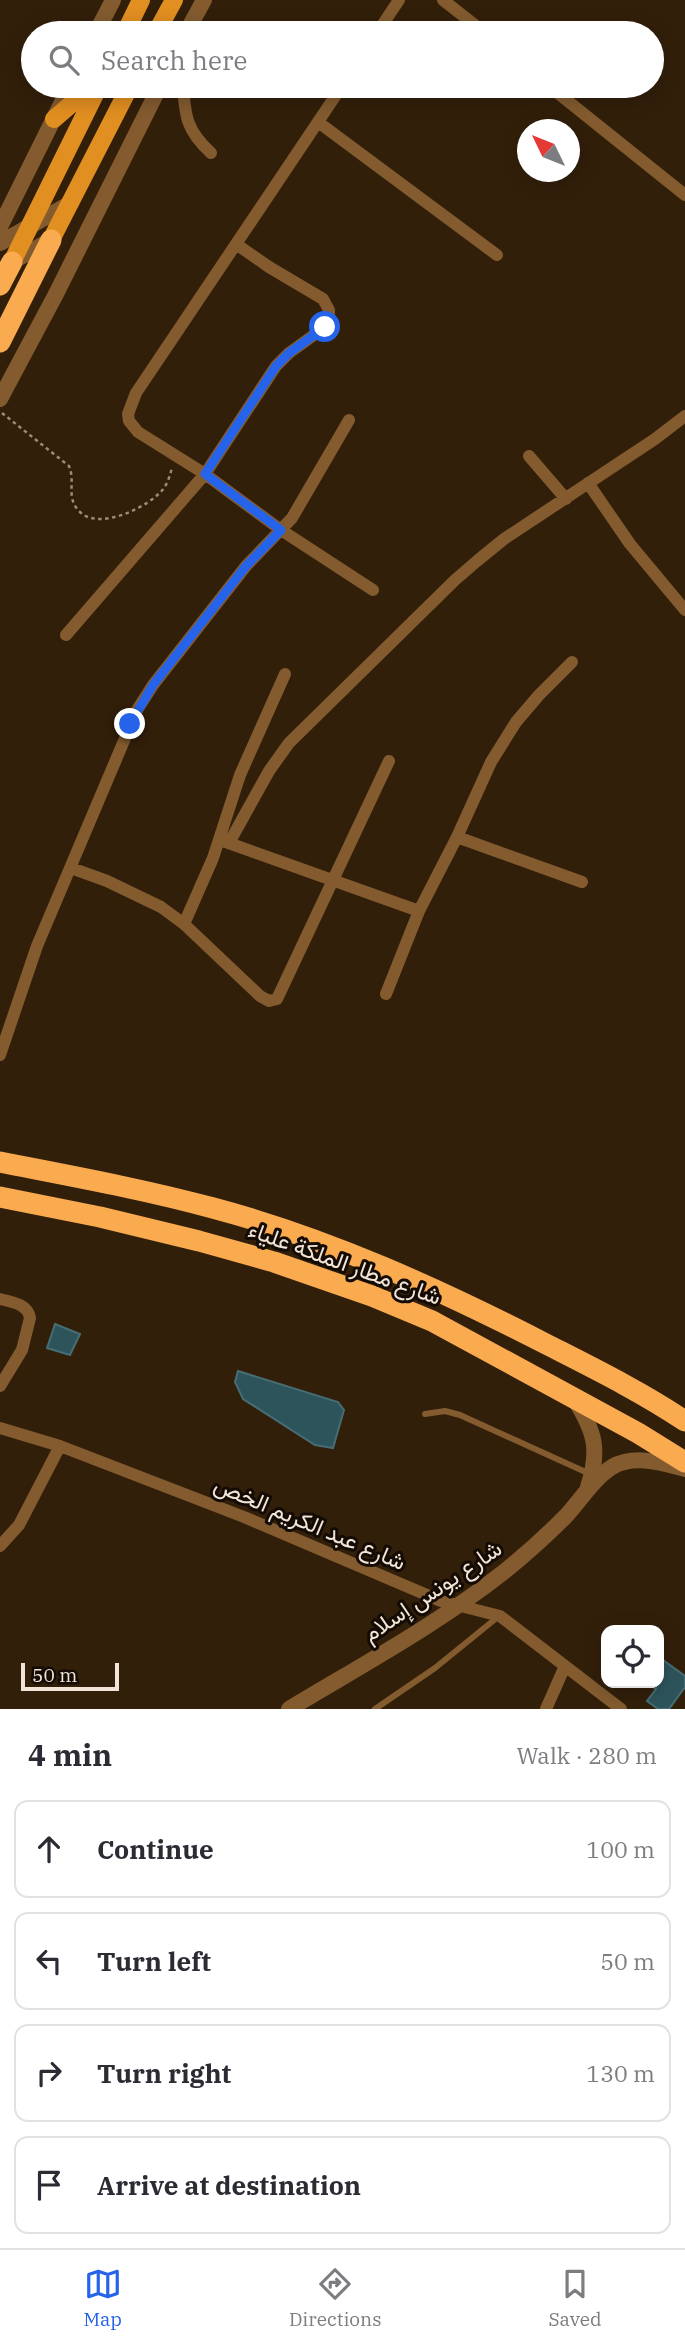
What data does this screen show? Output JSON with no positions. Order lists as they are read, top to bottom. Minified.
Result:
{"streets":{"highway":["شارع مطار الملكة علياء"],"street":["شارع عبد الكريم الخص","شارع يونس إسلام"]},"crossings":[["شارع مطار الملكة علياء","شارع يونس إسلام"],["شارع عبد الكريم الخص","شارع يونس إسلام"]],"scale_bar":"50 m","north":"top left","page":{"search":"Search here","scale":"50 m","heading":["4 min","Walk · 280 m"],"list":[["Continue","100 m"],["Turn left","50 m"],["Turn right","130 m"],"Arrive at destination"],"nav":["Map","Directions","Saved"]}}
